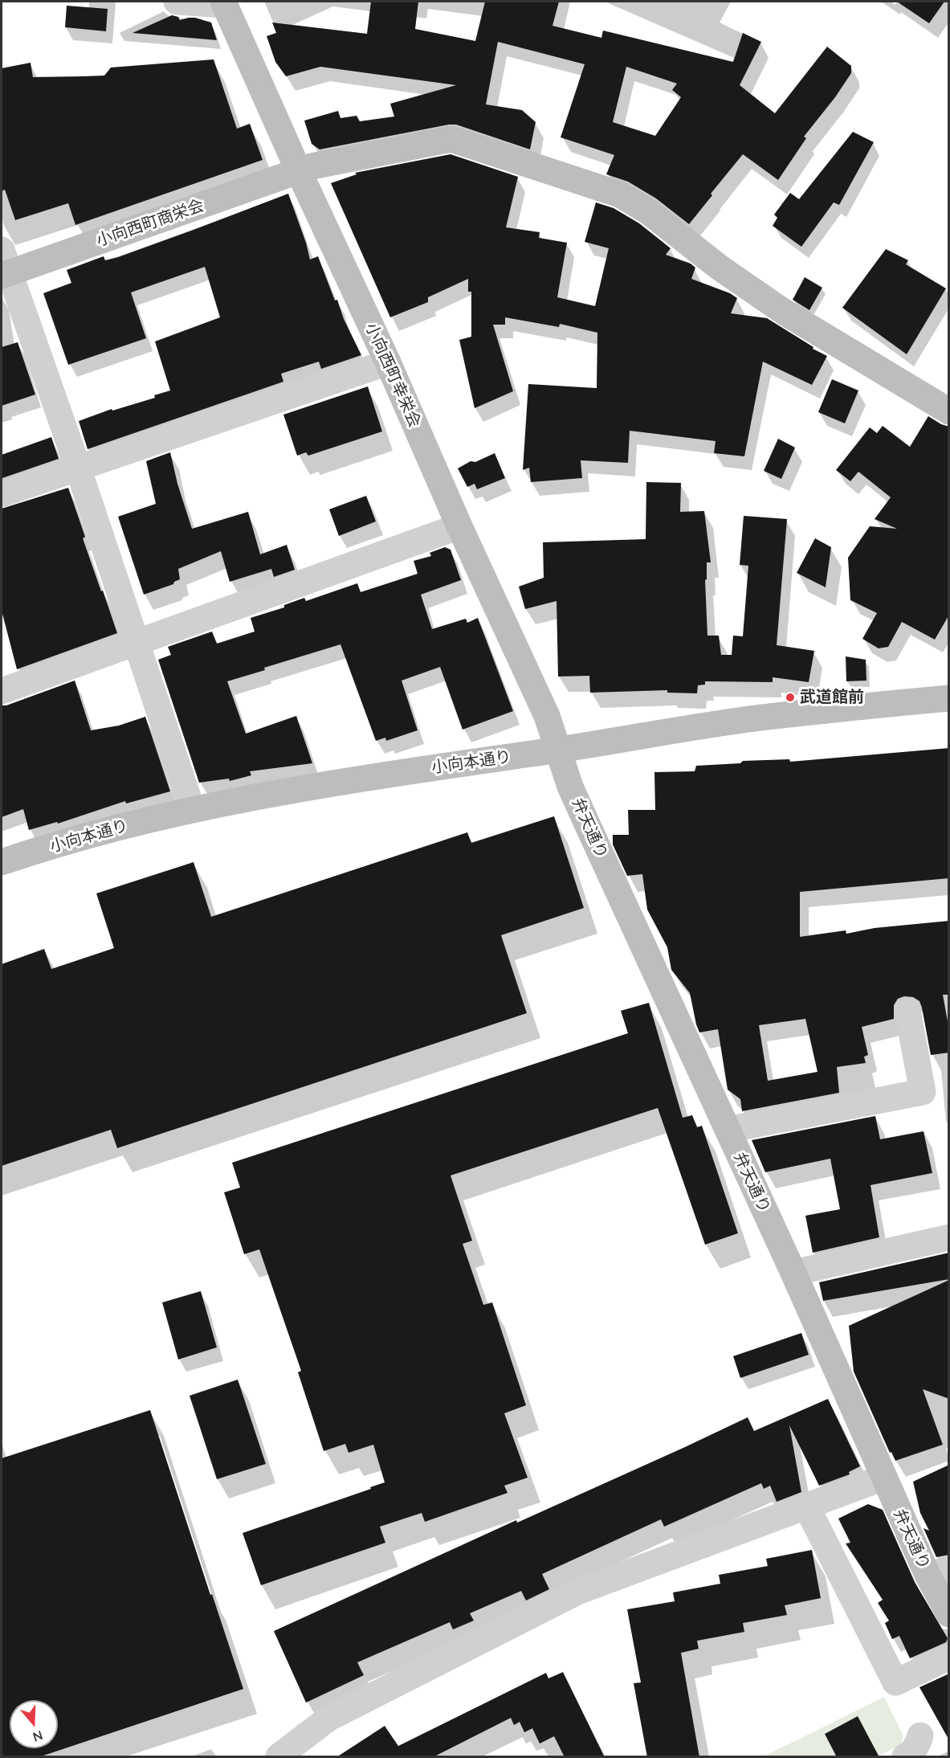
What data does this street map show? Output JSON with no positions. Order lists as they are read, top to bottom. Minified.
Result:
{"streets":{"street":["小向西町商栄会","小向西町幸栄会","小向本通り","弁天通り"]},"crossings":[["小向西町商栄会","小向西町幸栄会"],["小向西町幸栄会","小向本通り"],["小向西町幸栄会","弁天通り"],["小向本通り","弁天通り"]],"places":["武道館前"],"north":"bottom"}
